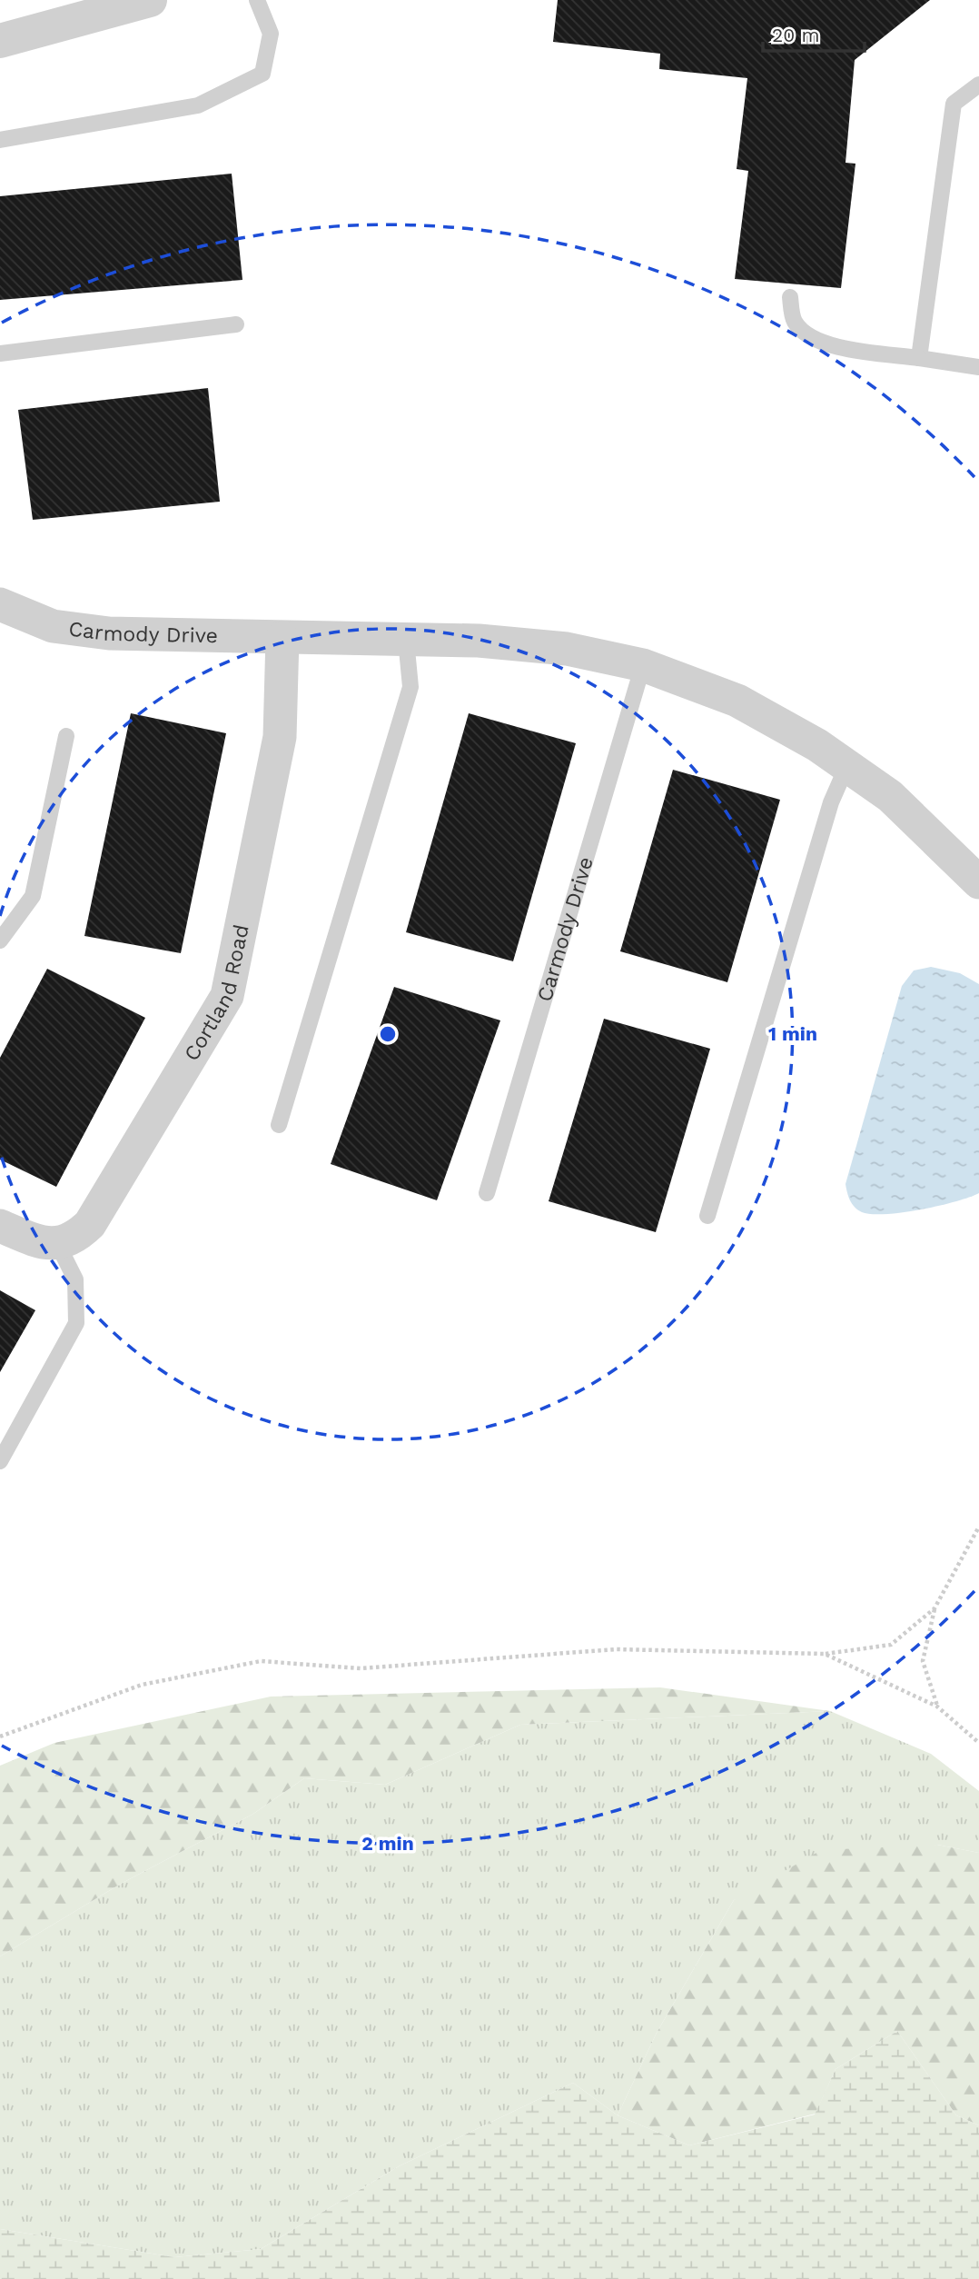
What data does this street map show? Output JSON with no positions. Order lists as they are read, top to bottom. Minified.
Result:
{"streets":{"street":["Carmody Drive","Cortland Road"]},"crossings":[["Carmody Drive","Cortland Road"]],"scale_bar":"20 m","rings":["1 min","2 min"]}
